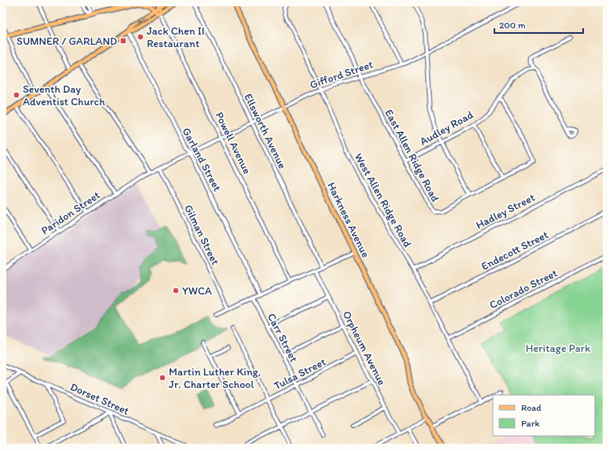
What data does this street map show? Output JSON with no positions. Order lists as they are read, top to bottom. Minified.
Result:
{"streets":{"main road":["Harkness Avenue"],"street":["Gifford Street","Audley Road","Ellsworth Avenue","Powell Avenue","East Allen Ridge Road","Garland Street","West Allen Ridge Road","Hadley Street","Paridon Street","Gilman Street","Endecott Street","Colorado Street","Carr Street","Orpheum Avenue","Tulsa Street","Dorset Street"]},"crossings":[["Gifford Street","Ellsworth Avenue"],["Gifford Street","Powell Avenue"],["Gifford Street","East Allen Ridge Road"],["Gifford Street","Garland Street"],["Gifford Street","West Allen Ridge Road"],["Gifford Street","Paridon Street"],["Gifford Street","Harkness Avenue"],["Gifford Street","Gilman Street"],["Audley Road","East Allen Ridge Road"],["West Allen Ridge Road","Hadley Street"],["West Allen Ridge Road","Endecott Street"],["West Allen Ridge Road","Colorado Street"],["Carr Street","Tulsa Street"],["Orpheum Avenue","Tulsa Street"]],"parks":["Heritage Park"],"places":{"other":["Jack Chen II Restaurant","Seventh Day Adventist Church","YWCA","Martin Luther King, Jr. Charter School"],"transit":["SUMNER / GARLAND"]},"legend":["Road","Park"],"scale_bar":"200 m"}
